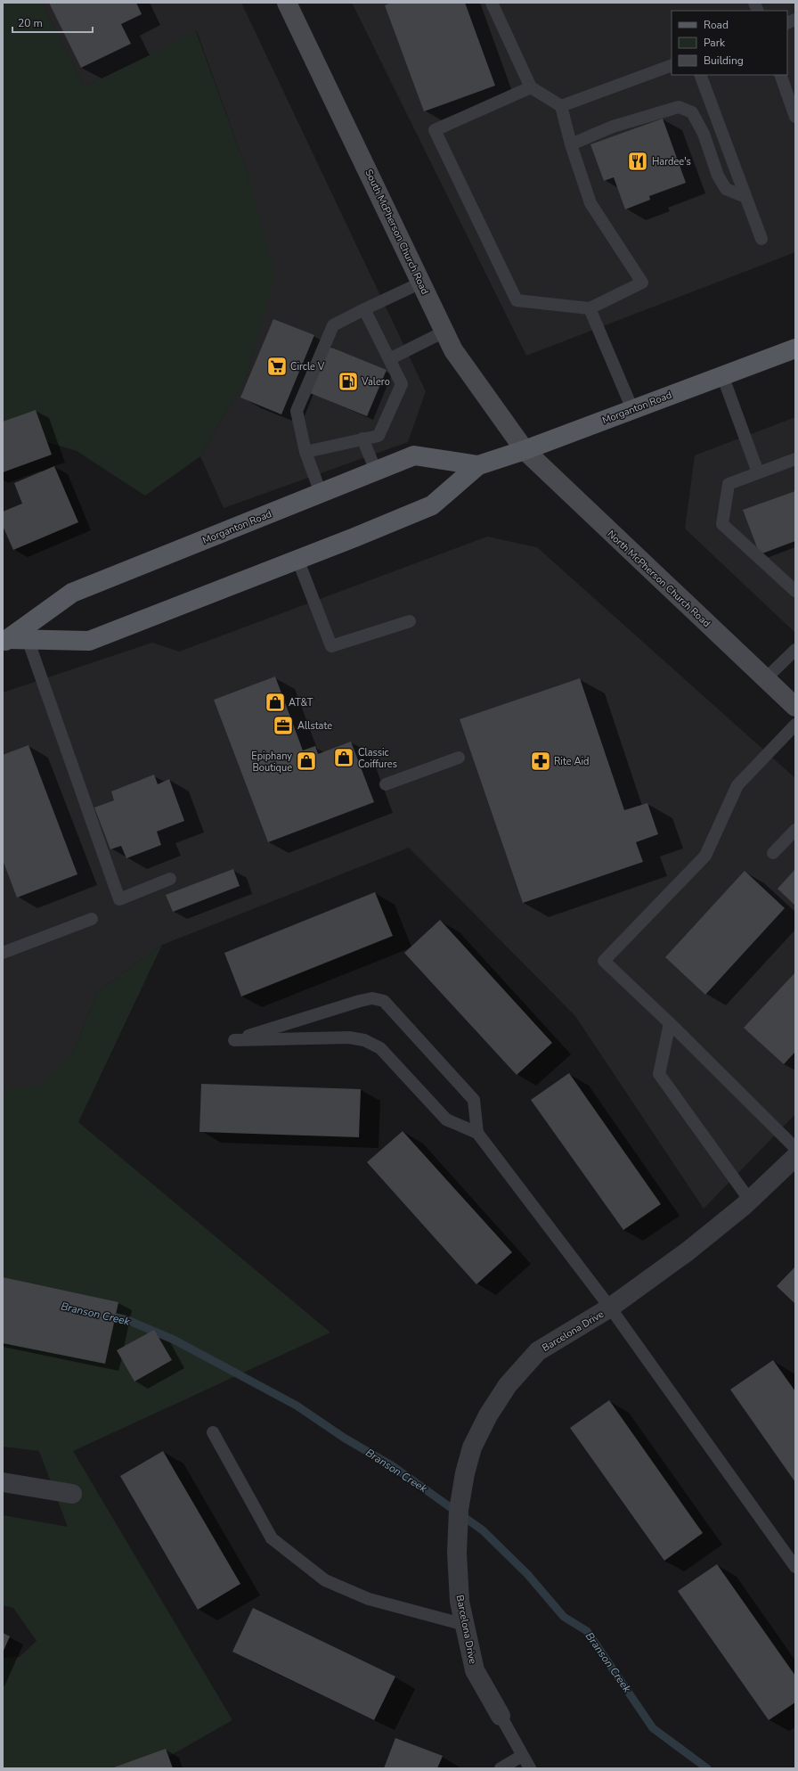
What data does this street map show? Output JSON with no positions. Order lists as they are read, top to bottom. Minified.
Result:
{"streets":{"main road":["South McPherson Church Road","Morganton Road","North McPherson Church Road"],"street":["Barcelona Drive"]},"crossings":[["South McPherson Church Road","Morganton Road"],["South McPherson Church Road","North McPherson Church Road"],["Morganton Road","North McPherson Church Road"]],"water":["Branson Creek"],"places":{"restaurant":["Hardee's"],"supermarket":["Circle V"],"fuel station":["Valero"],"shop":["AT&T","Classic Coiffures","Epiphany Boutique"],"office":["Allstate"],"pharmacy":["Rite Aid"]},"legend":["Road","Park","Building"],"scale_bar":"20 m"}
